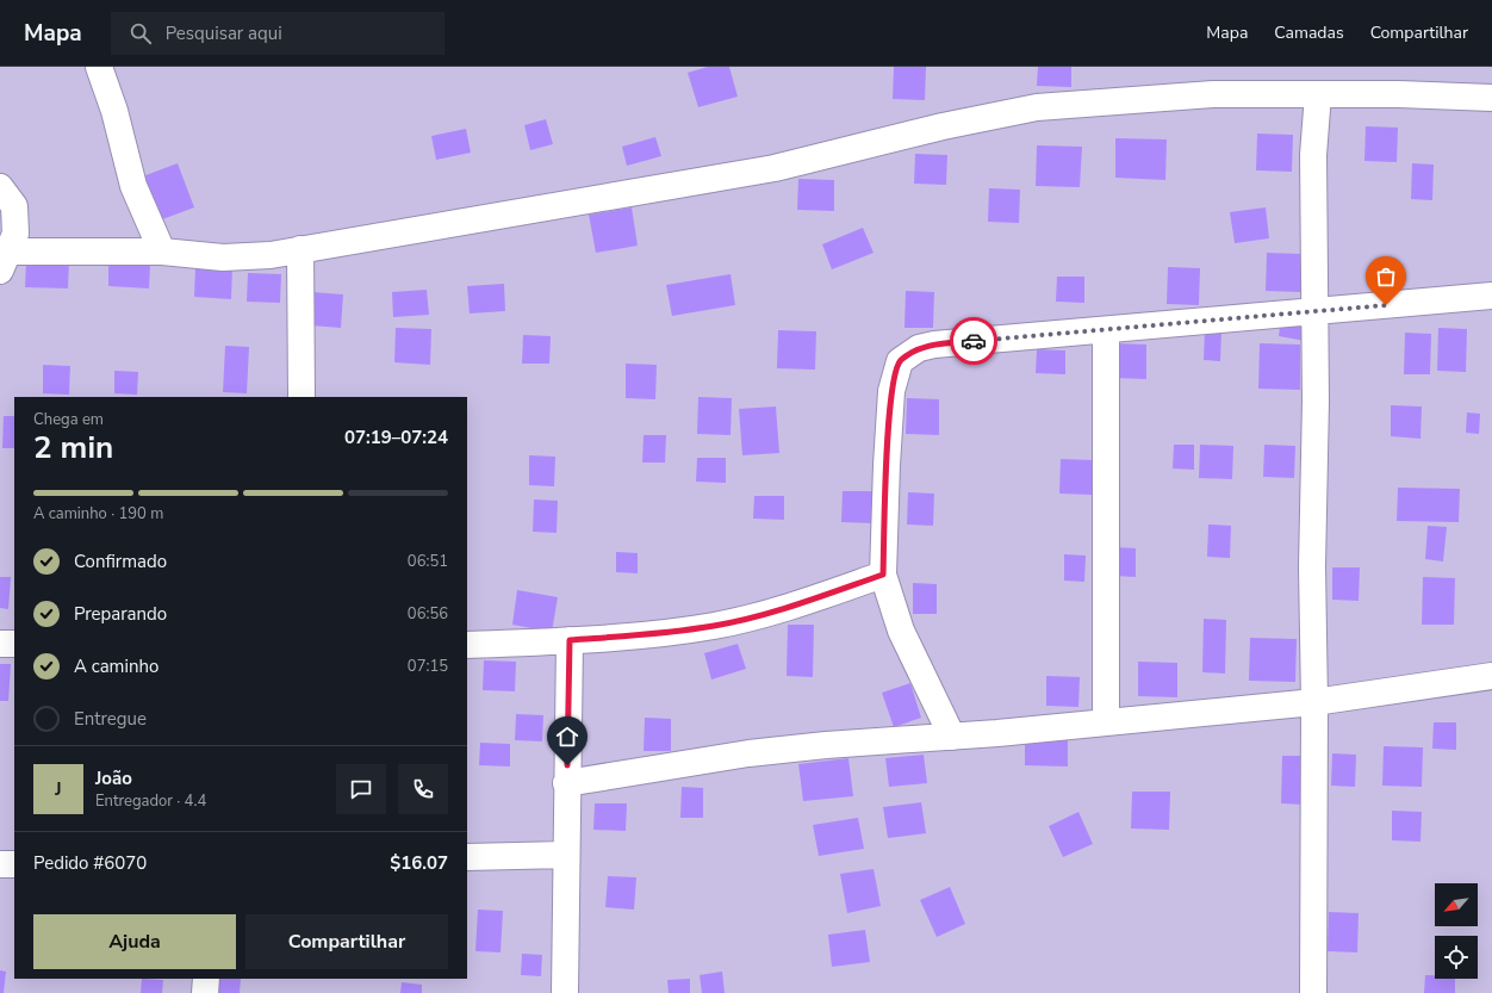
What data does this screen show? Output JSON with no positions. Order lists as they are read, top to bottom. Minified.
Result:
{"north":"bottom left","page":{"header":"Mapa","search":"Pesquisar aqui","nav":["Mapa","Camadas","Compartilhar"],"heading":["2 min","Chega em","07:19–07:24"],"panel":["João","Entregador · 4.4","Pedido #6070","$16.07"],"bar":"A caminho · 190 m","list":[["Confirmado","06:51"],["Preparando","06:56"],["A caminho","07:15"],"Entregue"],"round":"J","buttons":["Ajuda","Compartilhar"]}}
